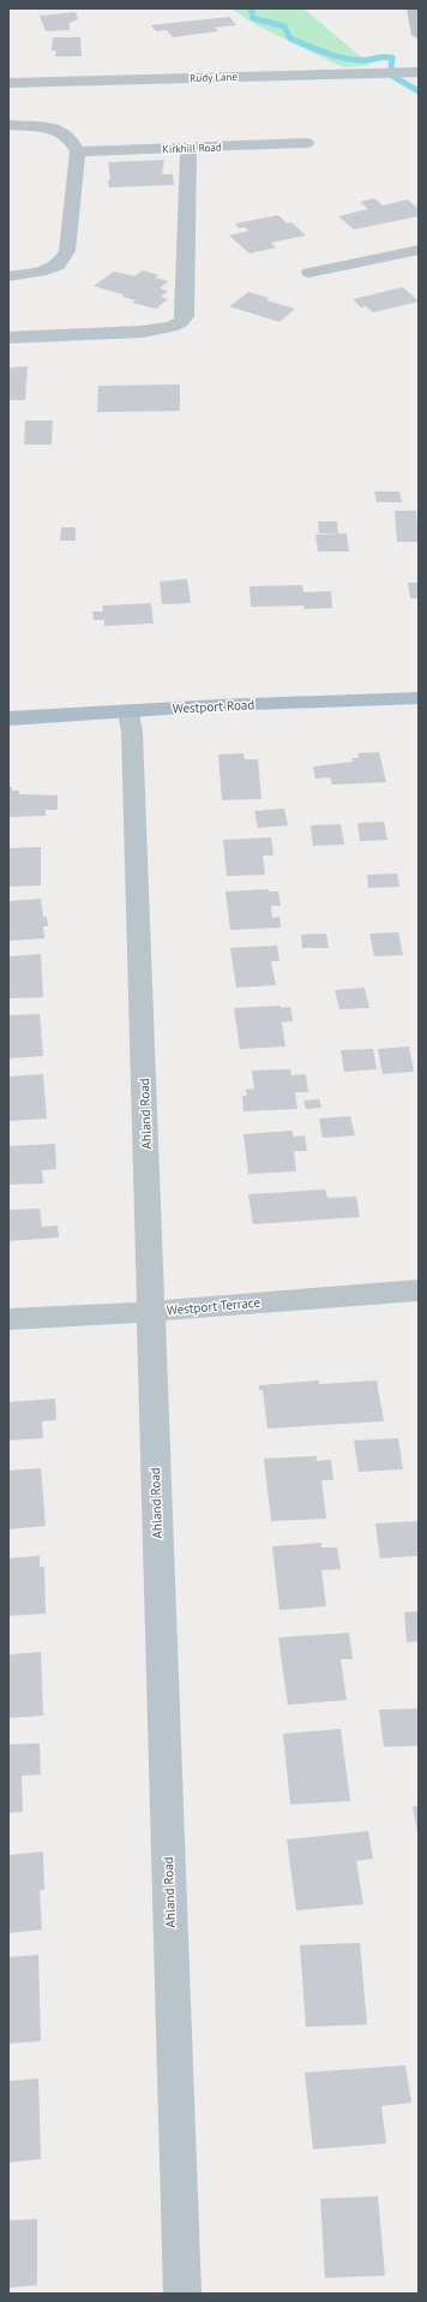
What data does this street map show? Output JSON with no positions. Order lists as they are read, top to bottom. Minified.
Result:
{"streets":{"main road":["Westport Road"],"street":["Rudy Lane","Kirkhill Road","Ahland Road","Westport Terrace"]},"crossings":[["Westport Road","Ahland Road"],["Ahland Road","Westport Terrace"]]}
